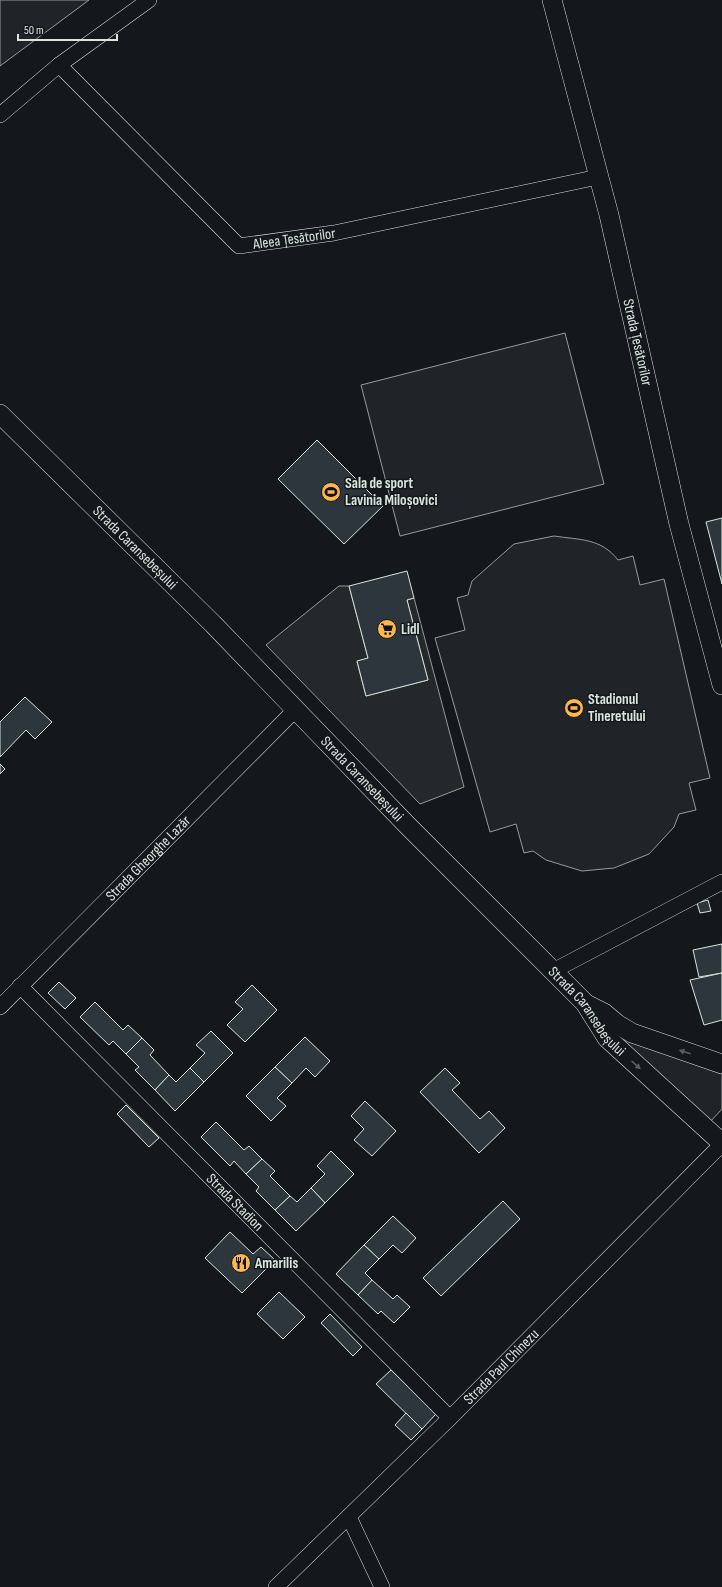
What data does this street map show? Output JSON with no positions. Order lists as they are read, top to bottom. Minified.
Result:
{"streets":{"main road":["Strada Țesătorilor","Strada Caransebeșului"],"street":["Aleea Țesătorilor","Strada Gheorghe Lazăr","Strada Stadion","Strada Paul Chinezu"]},"crossings":[["Aleea Țesătorilor","Strada Țesătorilor"],["Strada Caransebeșului","Strada Gheorghe Lazăr"],["Strada Caransebeșului","Strada Paul Chinezu"],["Strada Gheorghe Lazăr","Strada Stadion"],["Strada Stadion","Strada Paul Chinezu"]],"places":{"sports":["Sala de sport Lavinia Miloșovici","Stadionul Tineretului"],"supermarket":["Lidl"],"restaurant":["Amarilis"]},"scale_bar":"50 m"}
